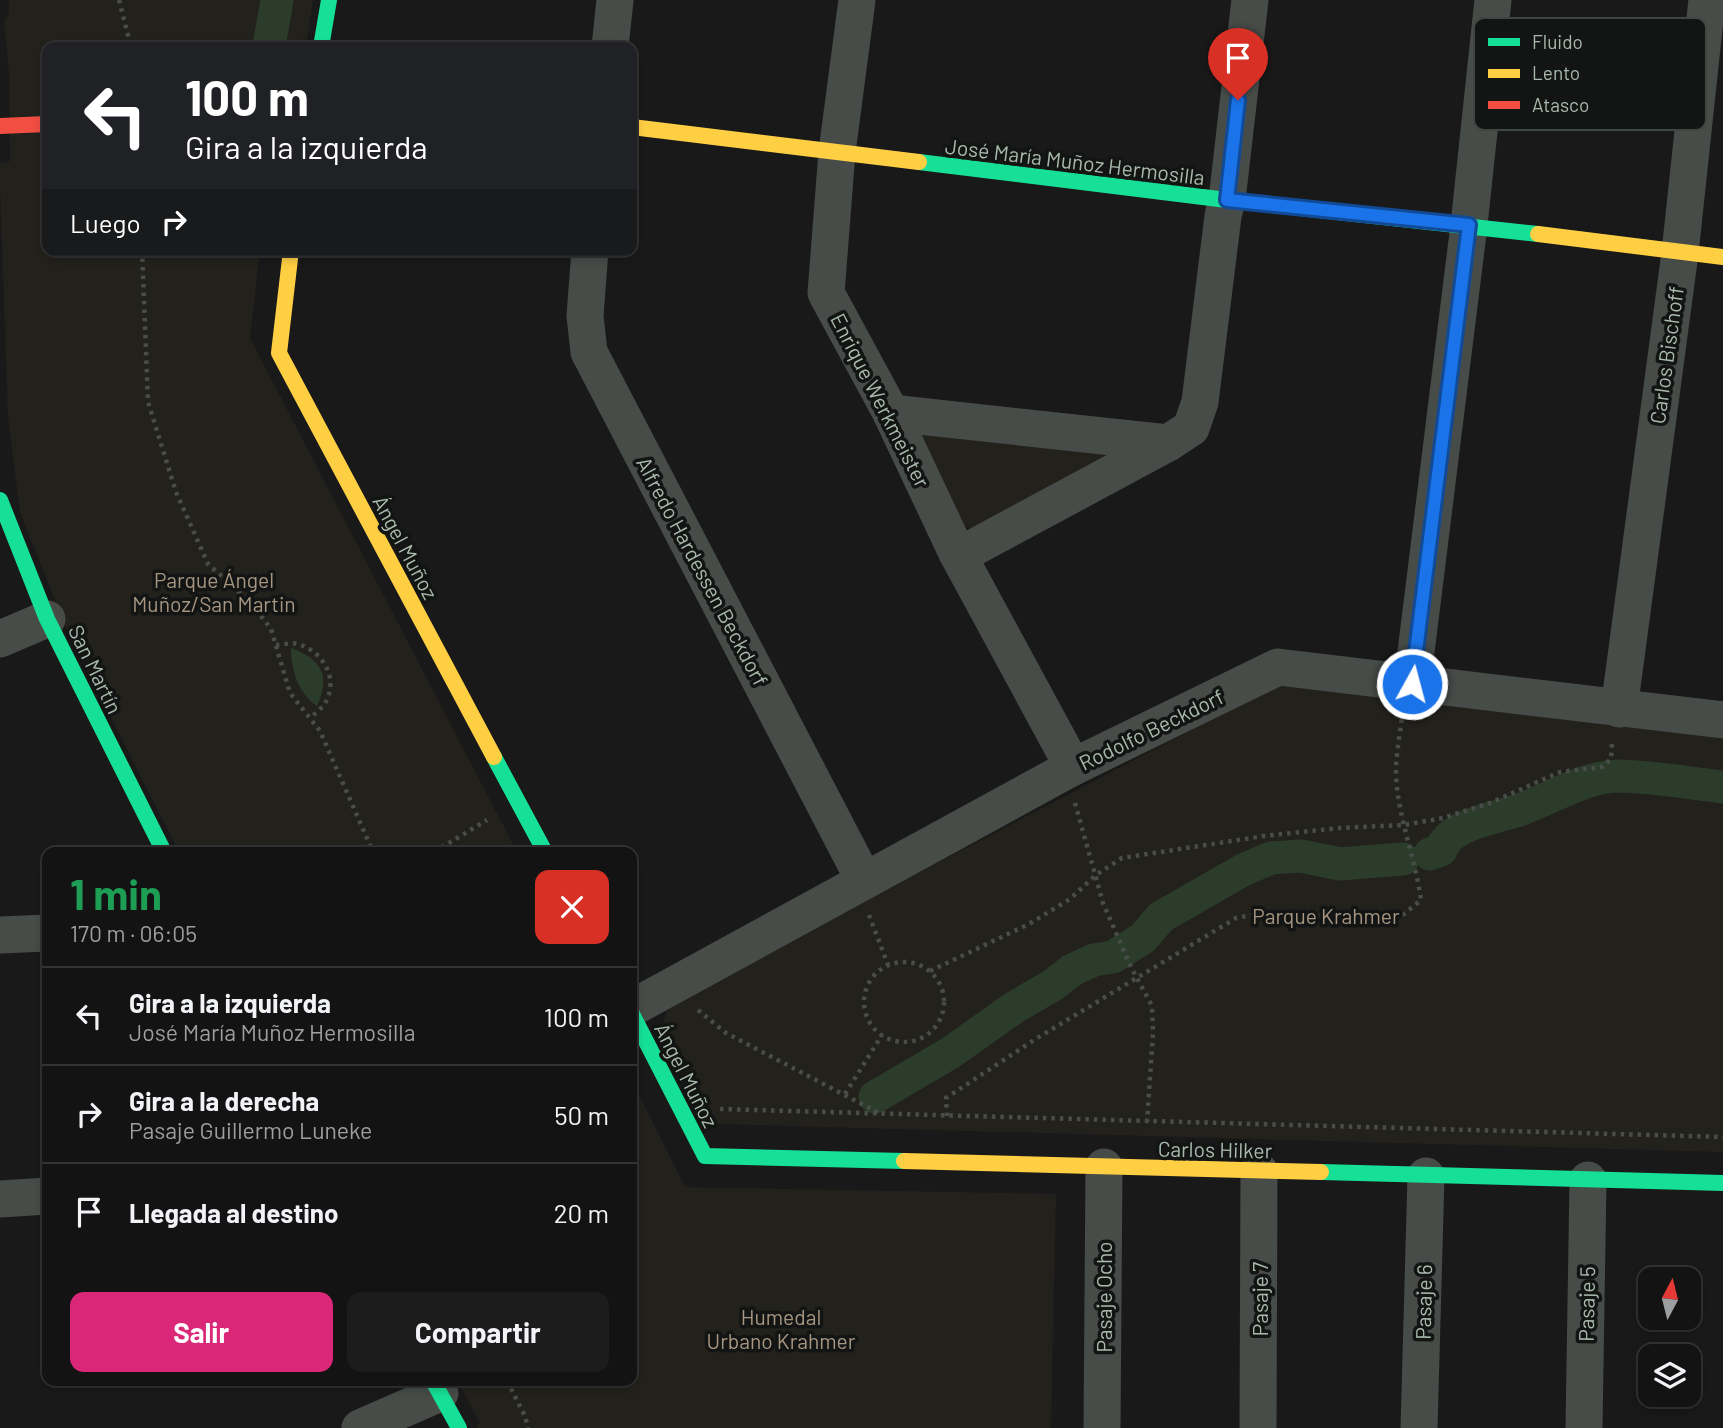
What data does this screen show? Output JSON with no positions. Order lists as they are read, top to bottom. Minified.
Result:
{"streets":{"street":["José María Muñoz Hermosilla","Carlos Bischoff","Enrique Werkmeister","Ángel Muñoz","Alfredo Hardessen Beckdorf","San Martín","Rodolfo Beckdorf","Carlos Hilker","Pasaje Ocho","Pasaje 7","Pasaje 6","Pasaje 5"]},"crossings":[["José María Muñoz Hermosilla","Carlos Bischoff"],["José María Muñoz Hermosilla","Enrique Werkmeister"],["Carlos Bischoff","Rodolfo Beckdorf"],["Enrique Werkmeister","Rodolfo Beckdorf"],["Ángel Muñoz","Carlos Hilker"],["Alfredo Hardessen Beckdorf","Rodolfo Beckdorf"],["Carlos Hilker","Pasaje Ocho"],["Carlos Hilker","Pasaje 7"],["Carlos Hilker","Pasaje 6"],["Carlos Hilker","Pasaje 5"]],"parks":["Parque Ángel Muñoz/San Martin","Parque Krahmer","Humedal Urbano Krahmer"],"legend":["Fluido","Lento","Atasco"],"north":"top","page":{"turn":["100 m","Gira a la izquierda"],"then":"Luego","heading":["1 min","170 m · 06:05"],"list":[{"name":"Gira a la izquierda","note":"José María Muñoz Hermosilla","value":"100 m"},{"name":"Gira a la derecha","note":"Pasaje Guillermo Luneke","value":"50 m"},{"name":"Llegada al destino","value":"20 m"}],"buttons":["Salir","Compartir"]}}
